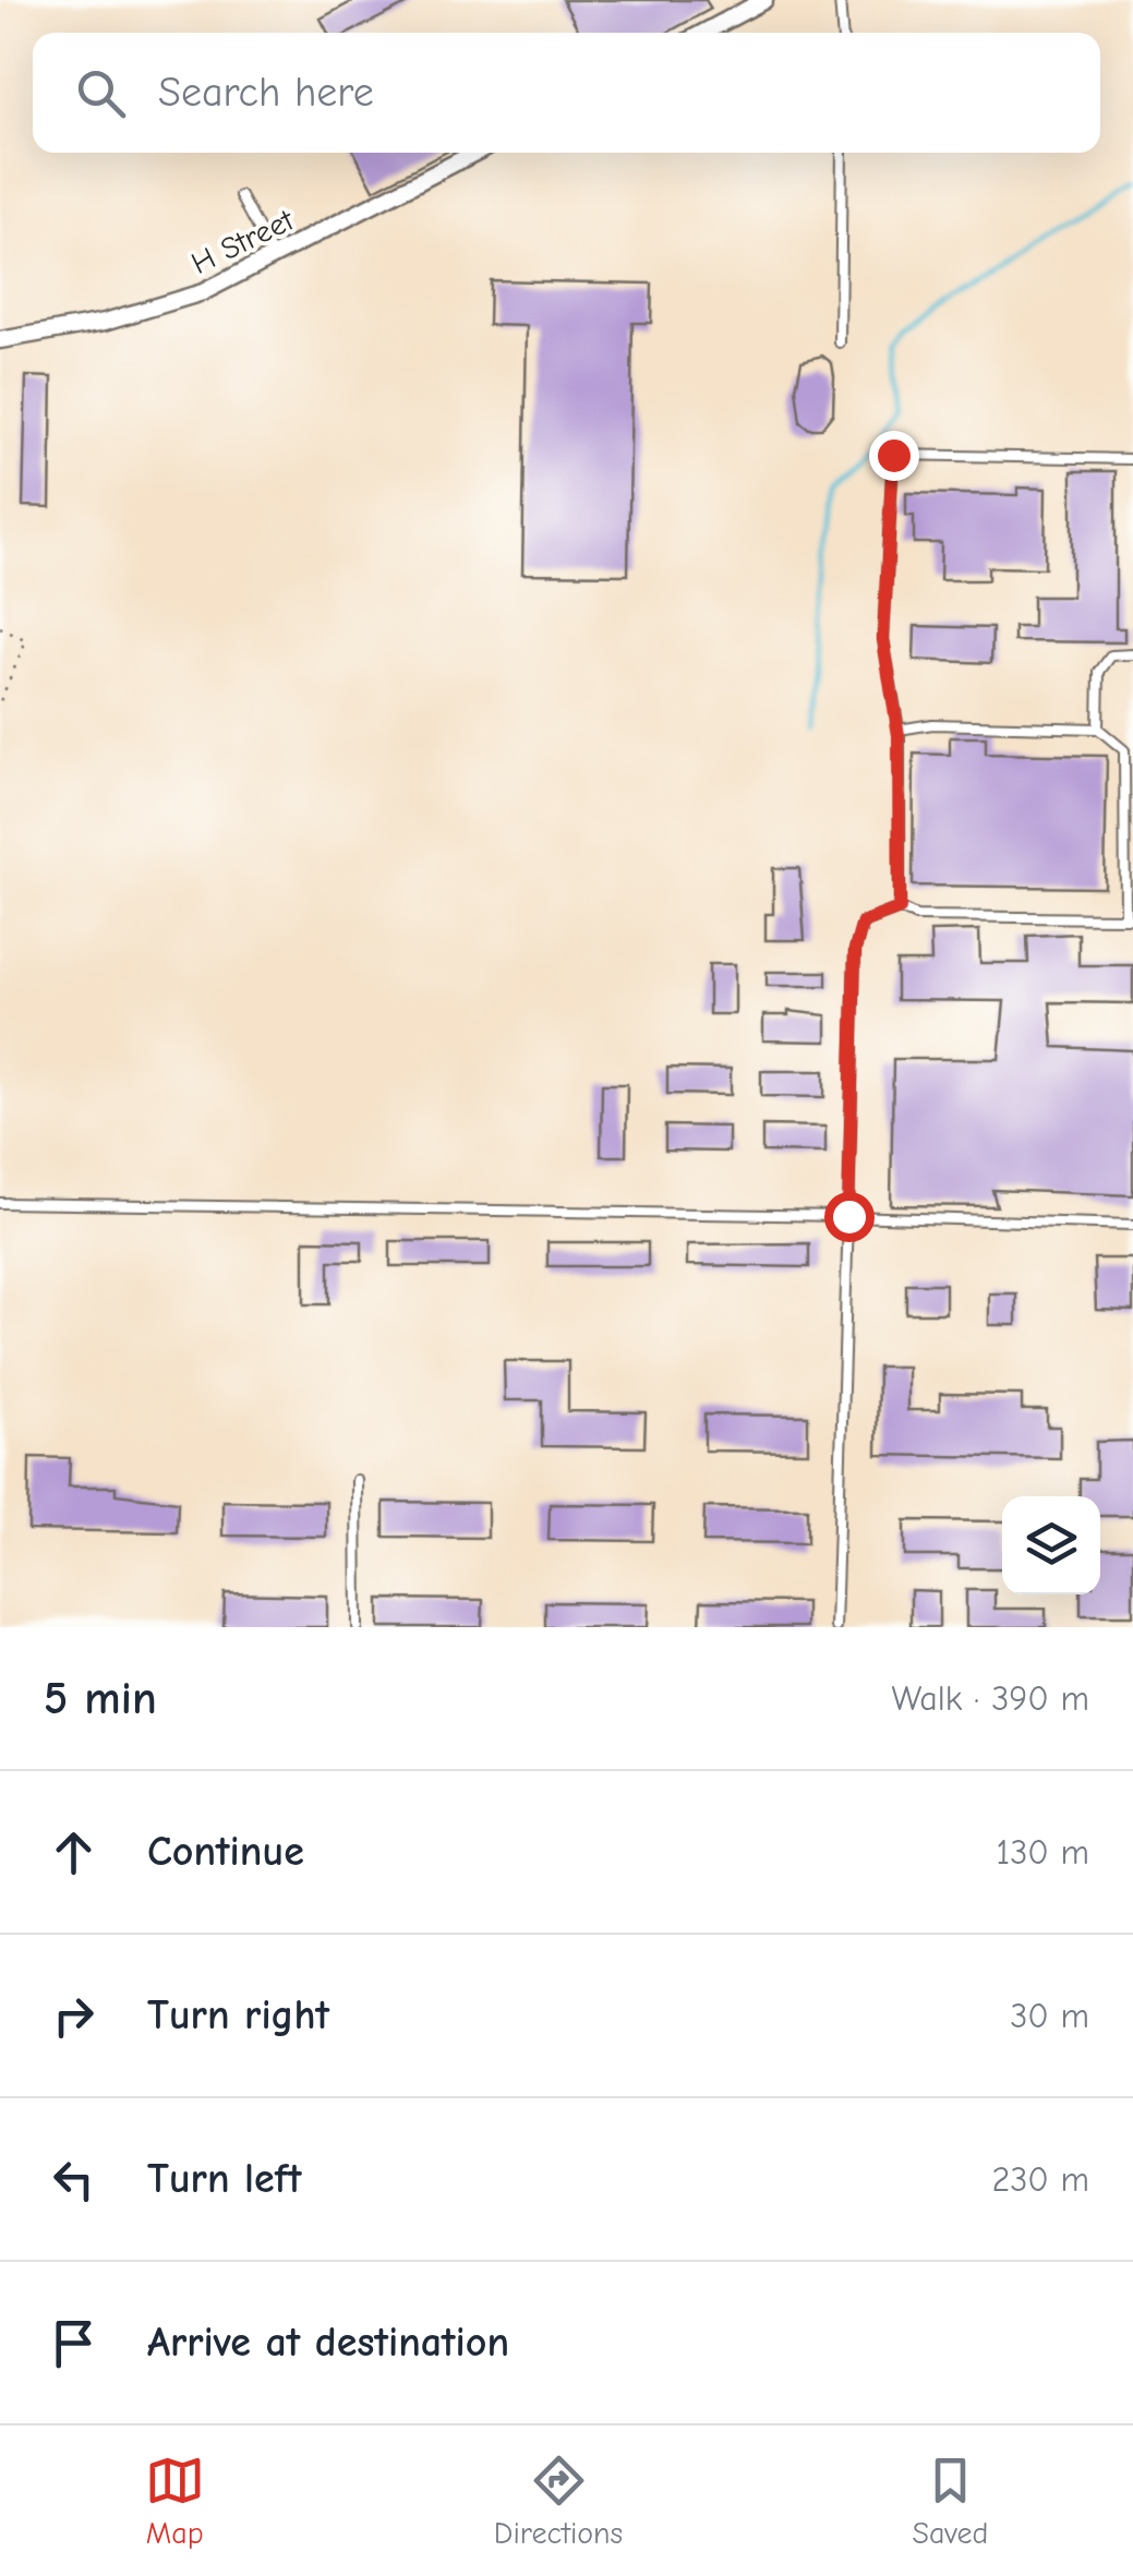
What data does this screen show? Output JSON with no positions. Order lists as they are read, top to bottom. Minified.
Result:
{"streets":{"street":["H Street"]},"page":{"search":"Search here","heading":["5 min","Walk · 390 m"],"list":[["Continue","130 m"],["Turn right","30 m"],["Turn left","230 m"],"Arrive at destination"],"nav":["Map","Directions","Saved"]}}
